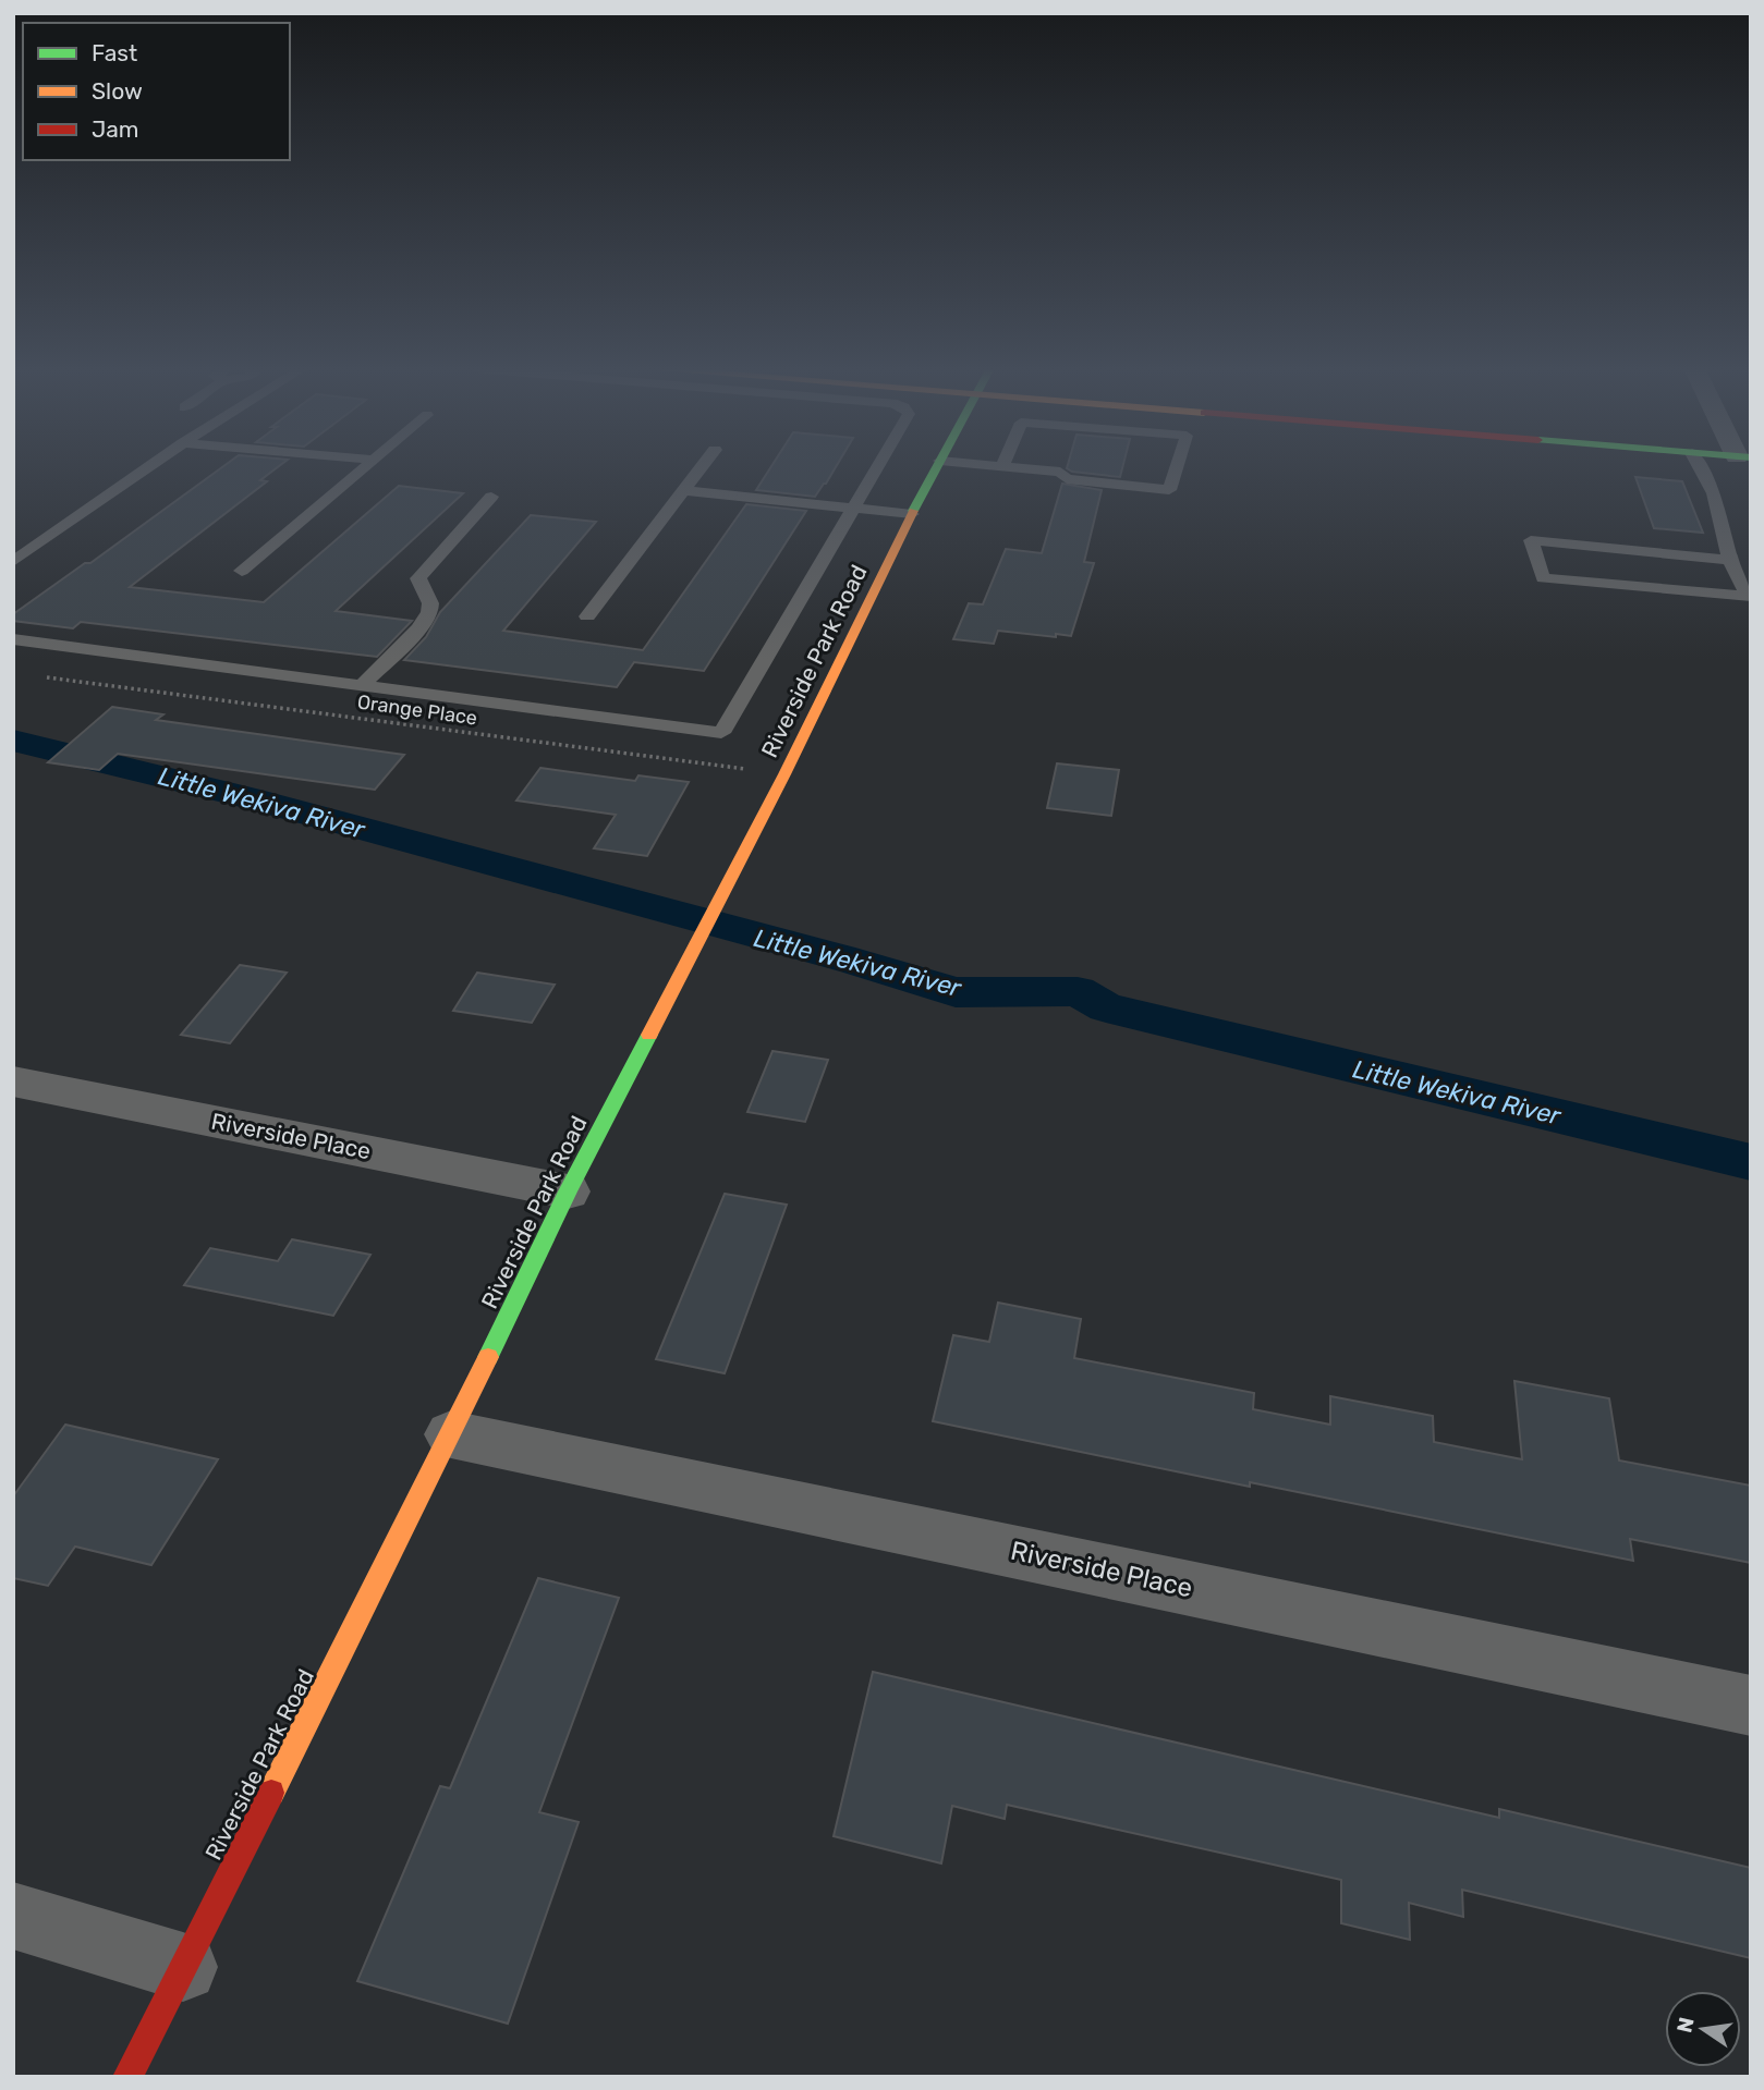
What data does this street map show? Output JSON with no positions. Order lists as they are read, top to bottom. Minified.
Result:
{"streets":{"street":["Riverside Park Road","Riverside Place"],"path":["Orange Place"]},"crossings":[["Riverside Park Road","Orange Place"],["Riverside Park Road","Riverside Place"]],"water":["Little Wekiva River"],"legend":["Fast","Slow","Jam"],"north":"left"}
